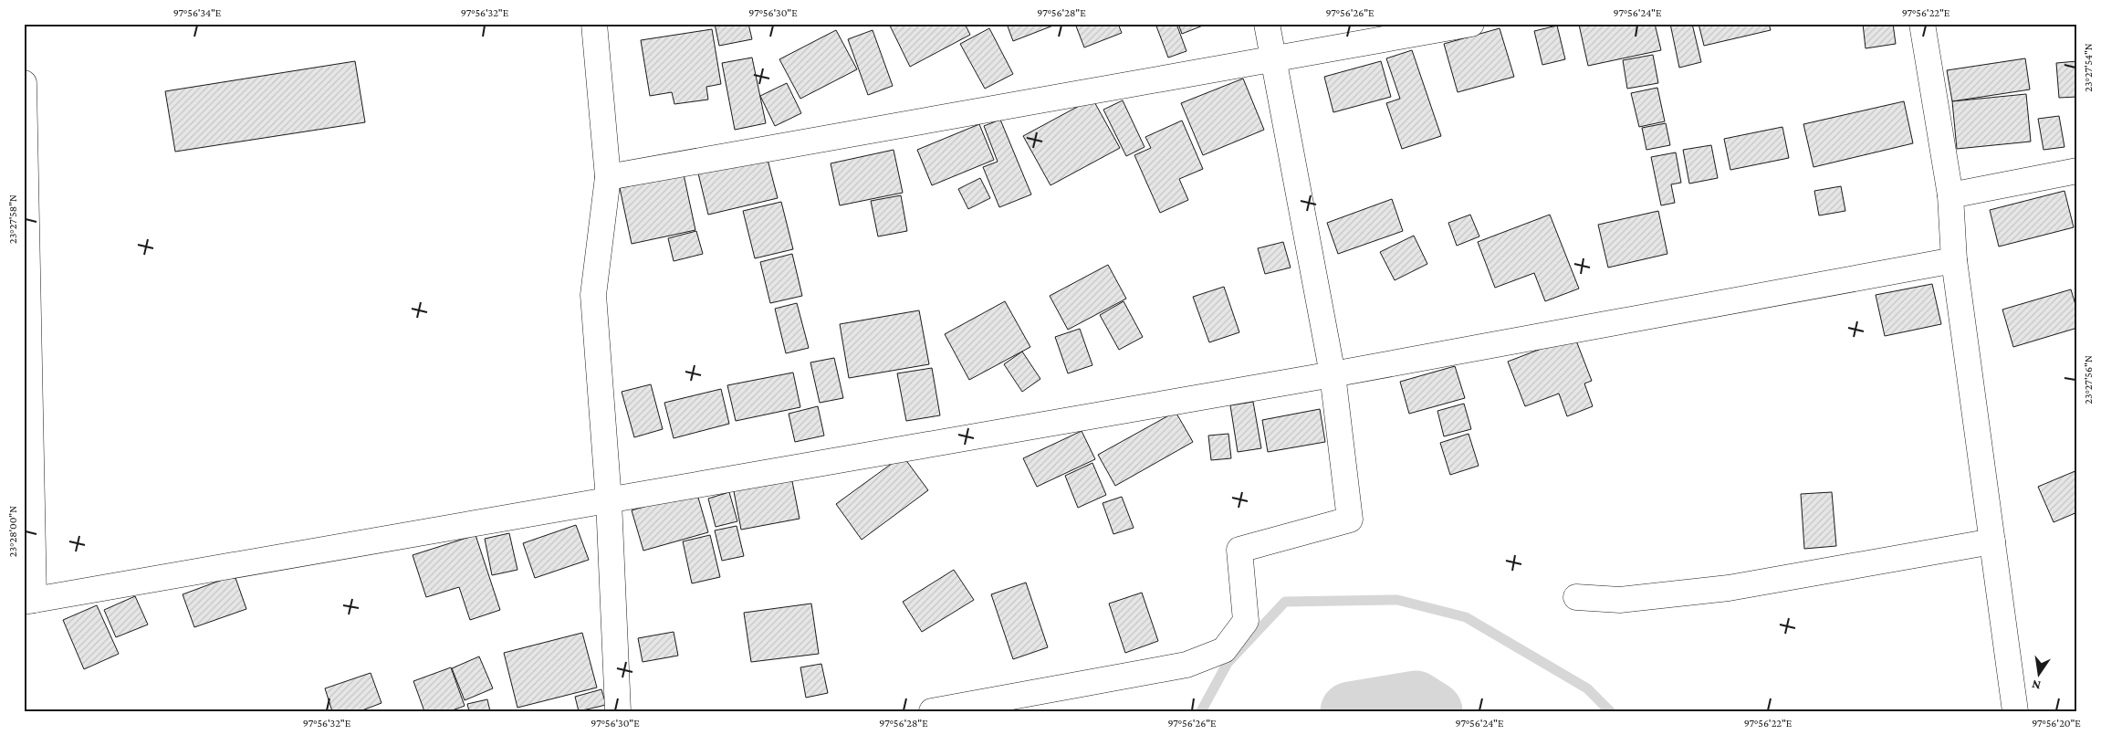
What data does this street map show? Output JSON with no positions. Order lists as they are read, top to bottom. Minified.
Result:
{"north":"bottom","coordinates":["97°56'34\"E","97°56'32\"E","97°56'30\"E","97°56'28\"E","97°56'26\"E","97°56'24\"E","97°56'22\"E","23°27'54\"N","23°27'58\"N","23°27'56\"N","23°28'00\"N","97°56'20\"E"]}
